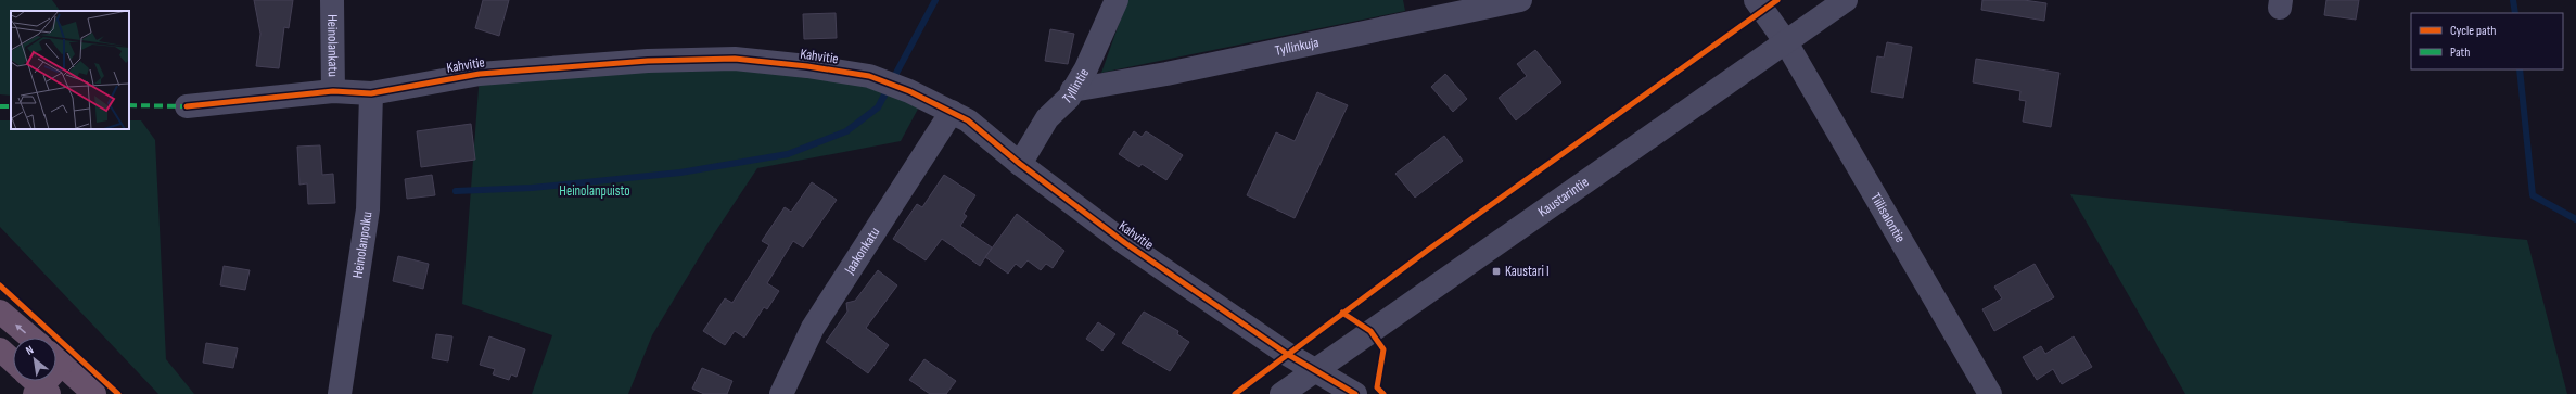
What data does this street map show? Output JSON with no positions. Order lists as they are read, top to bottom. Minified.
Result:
{"streets":{"street":["Heinolankatu","Tyllinkuja","Kahvitie","Tyllintie","Kaustarintie","Tiilisalontie","Heinolanpolku","Jaakonkatu"]},"crossings":[["Heinolankatu","Kahvitie"],["Tyllinkuja","Tyllintie"],["Kahvitie","Tyllintie"],["Kahvitie","Kaustarintie"],["Kahvitie","Heinolanpolku"],["Kahvitie","Jaakonkatu"],["Kaustarintie","Tiilisalontie"]],"parks":["Heinolanpuisto"],"places":{"transit":["Kaustari I"]},"legend":["Cycle path","Path"],"north":"top left"}
